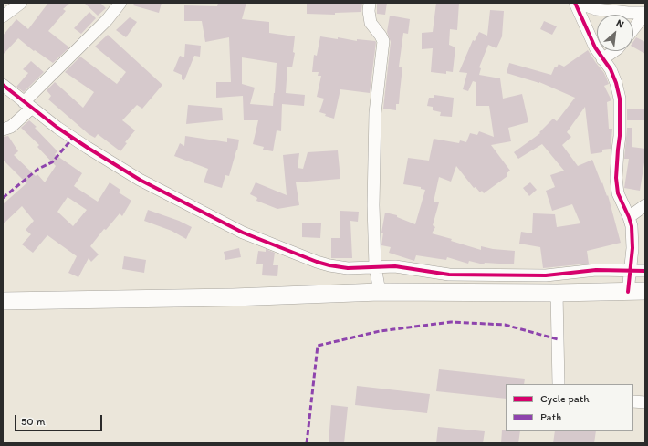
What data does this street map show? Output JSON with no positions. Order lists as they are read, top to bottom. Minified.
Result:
{"legend":["Cycle path","Path"],"scale_bar":"50 m","north":"top right"}
